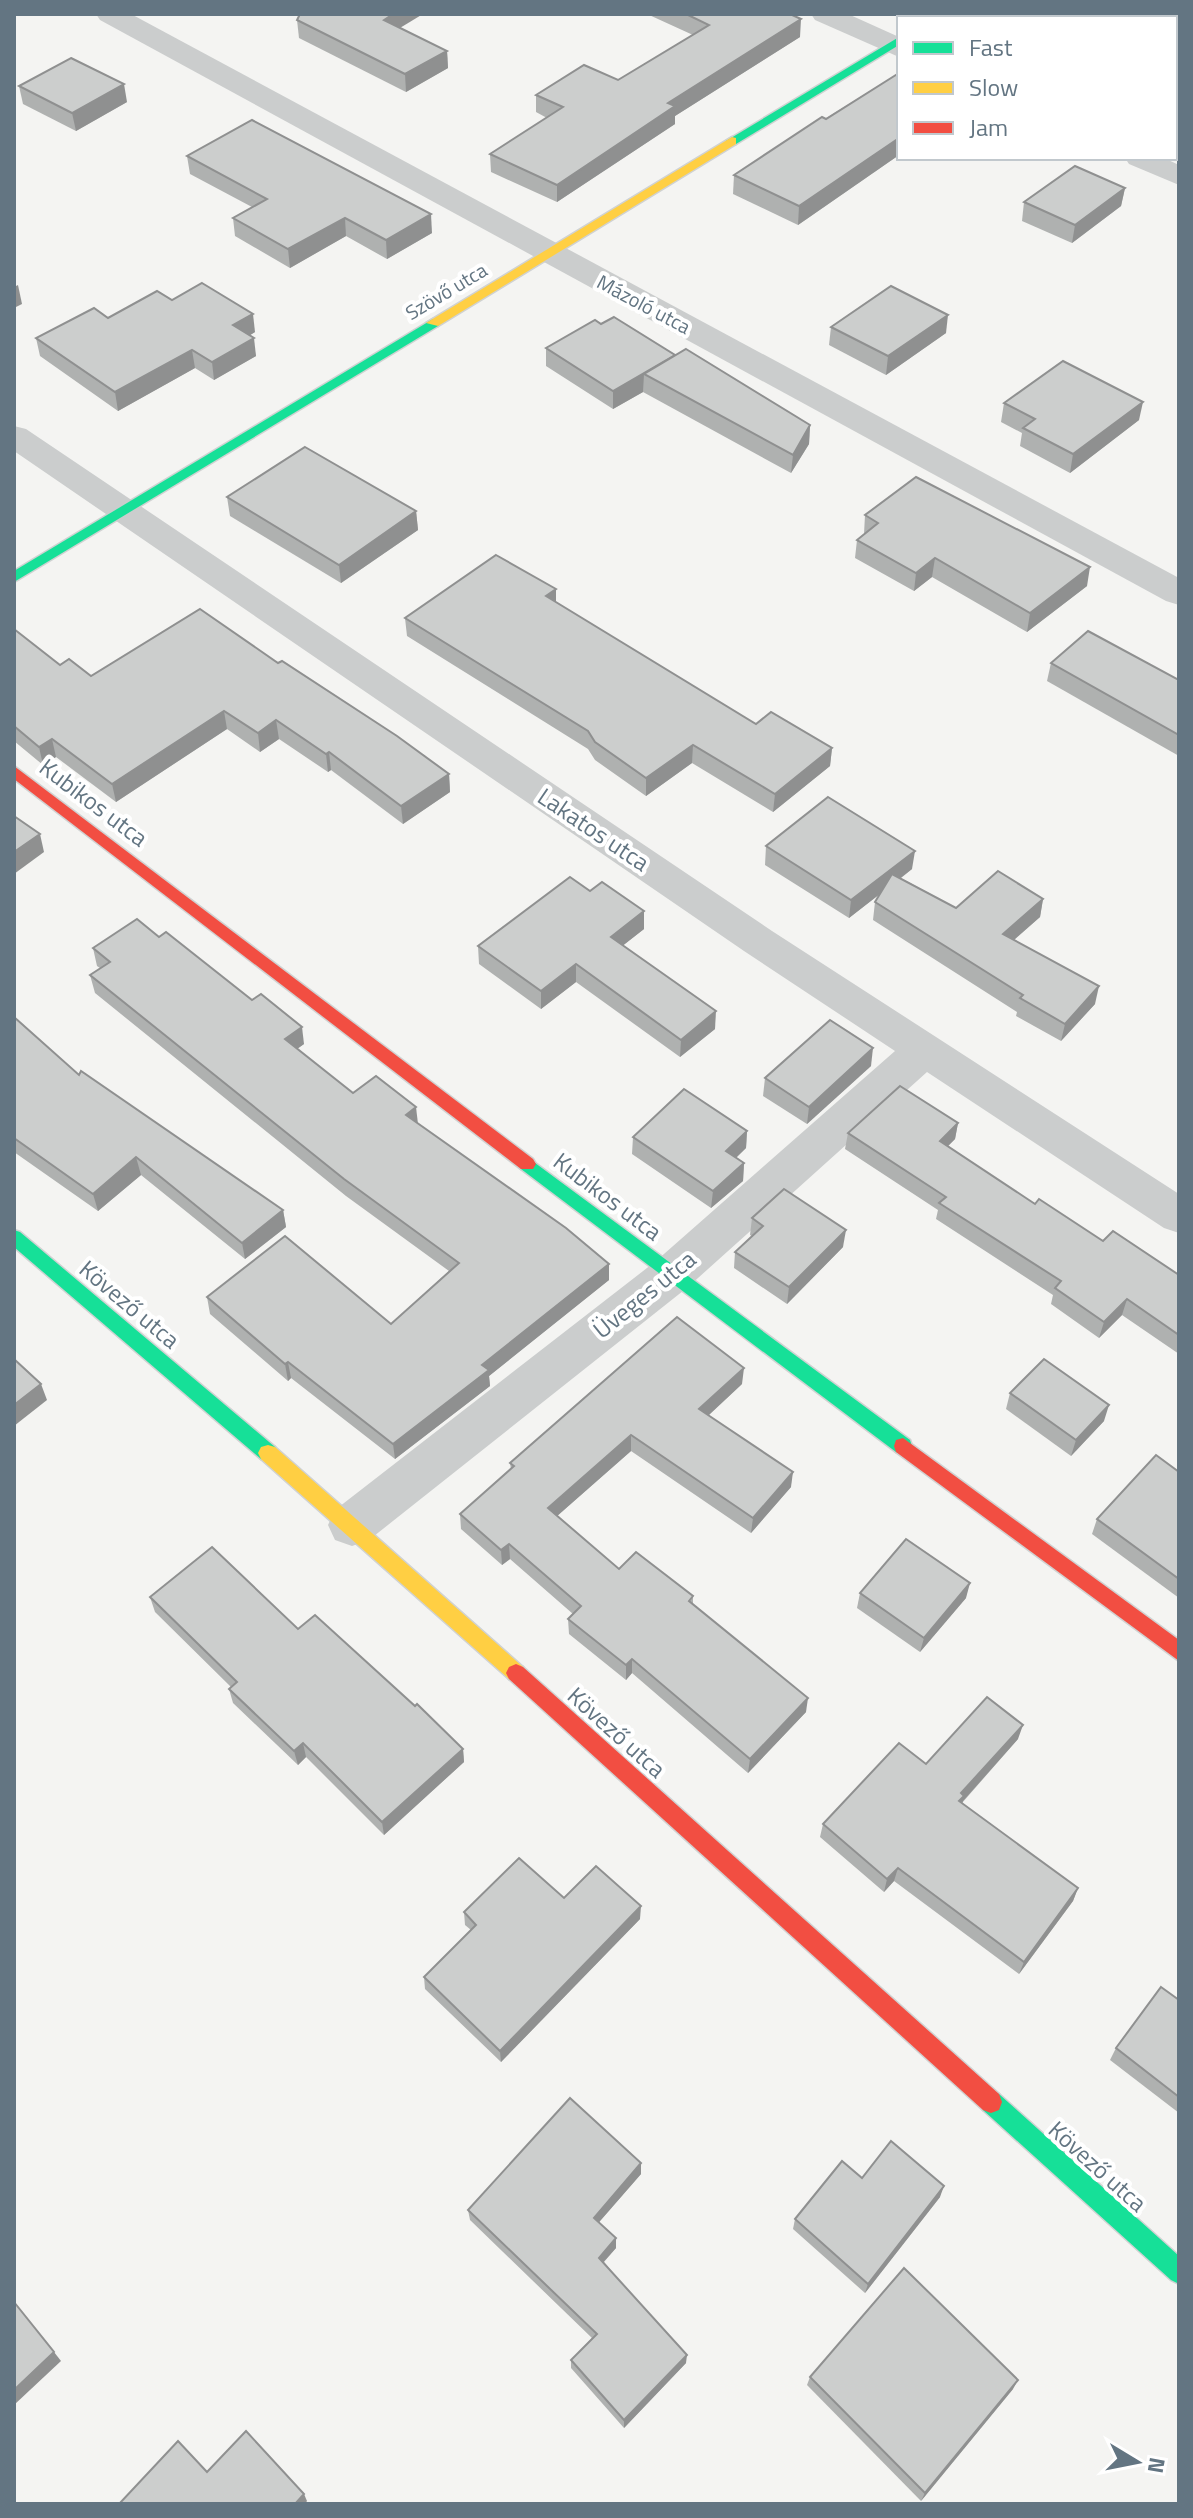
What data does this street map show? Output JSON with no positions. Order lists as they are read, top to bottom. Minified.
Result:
{"streets":{"street":["Szövő utca","Mázoló utca","Kubikos utca","Lakatos utca","Üveges utca","Kövező utca"]},"crossings":[["Szövő utca","Mázoló utca"],["Szövő utca","Lakatos utca"],["Kubikos utca","Üveges utca"],["Lakatos utca","Üveges utca"],["Üveges utca","Kövező utca"]],"legend":["Fast","Slow","Jam"],"north":"right"}
